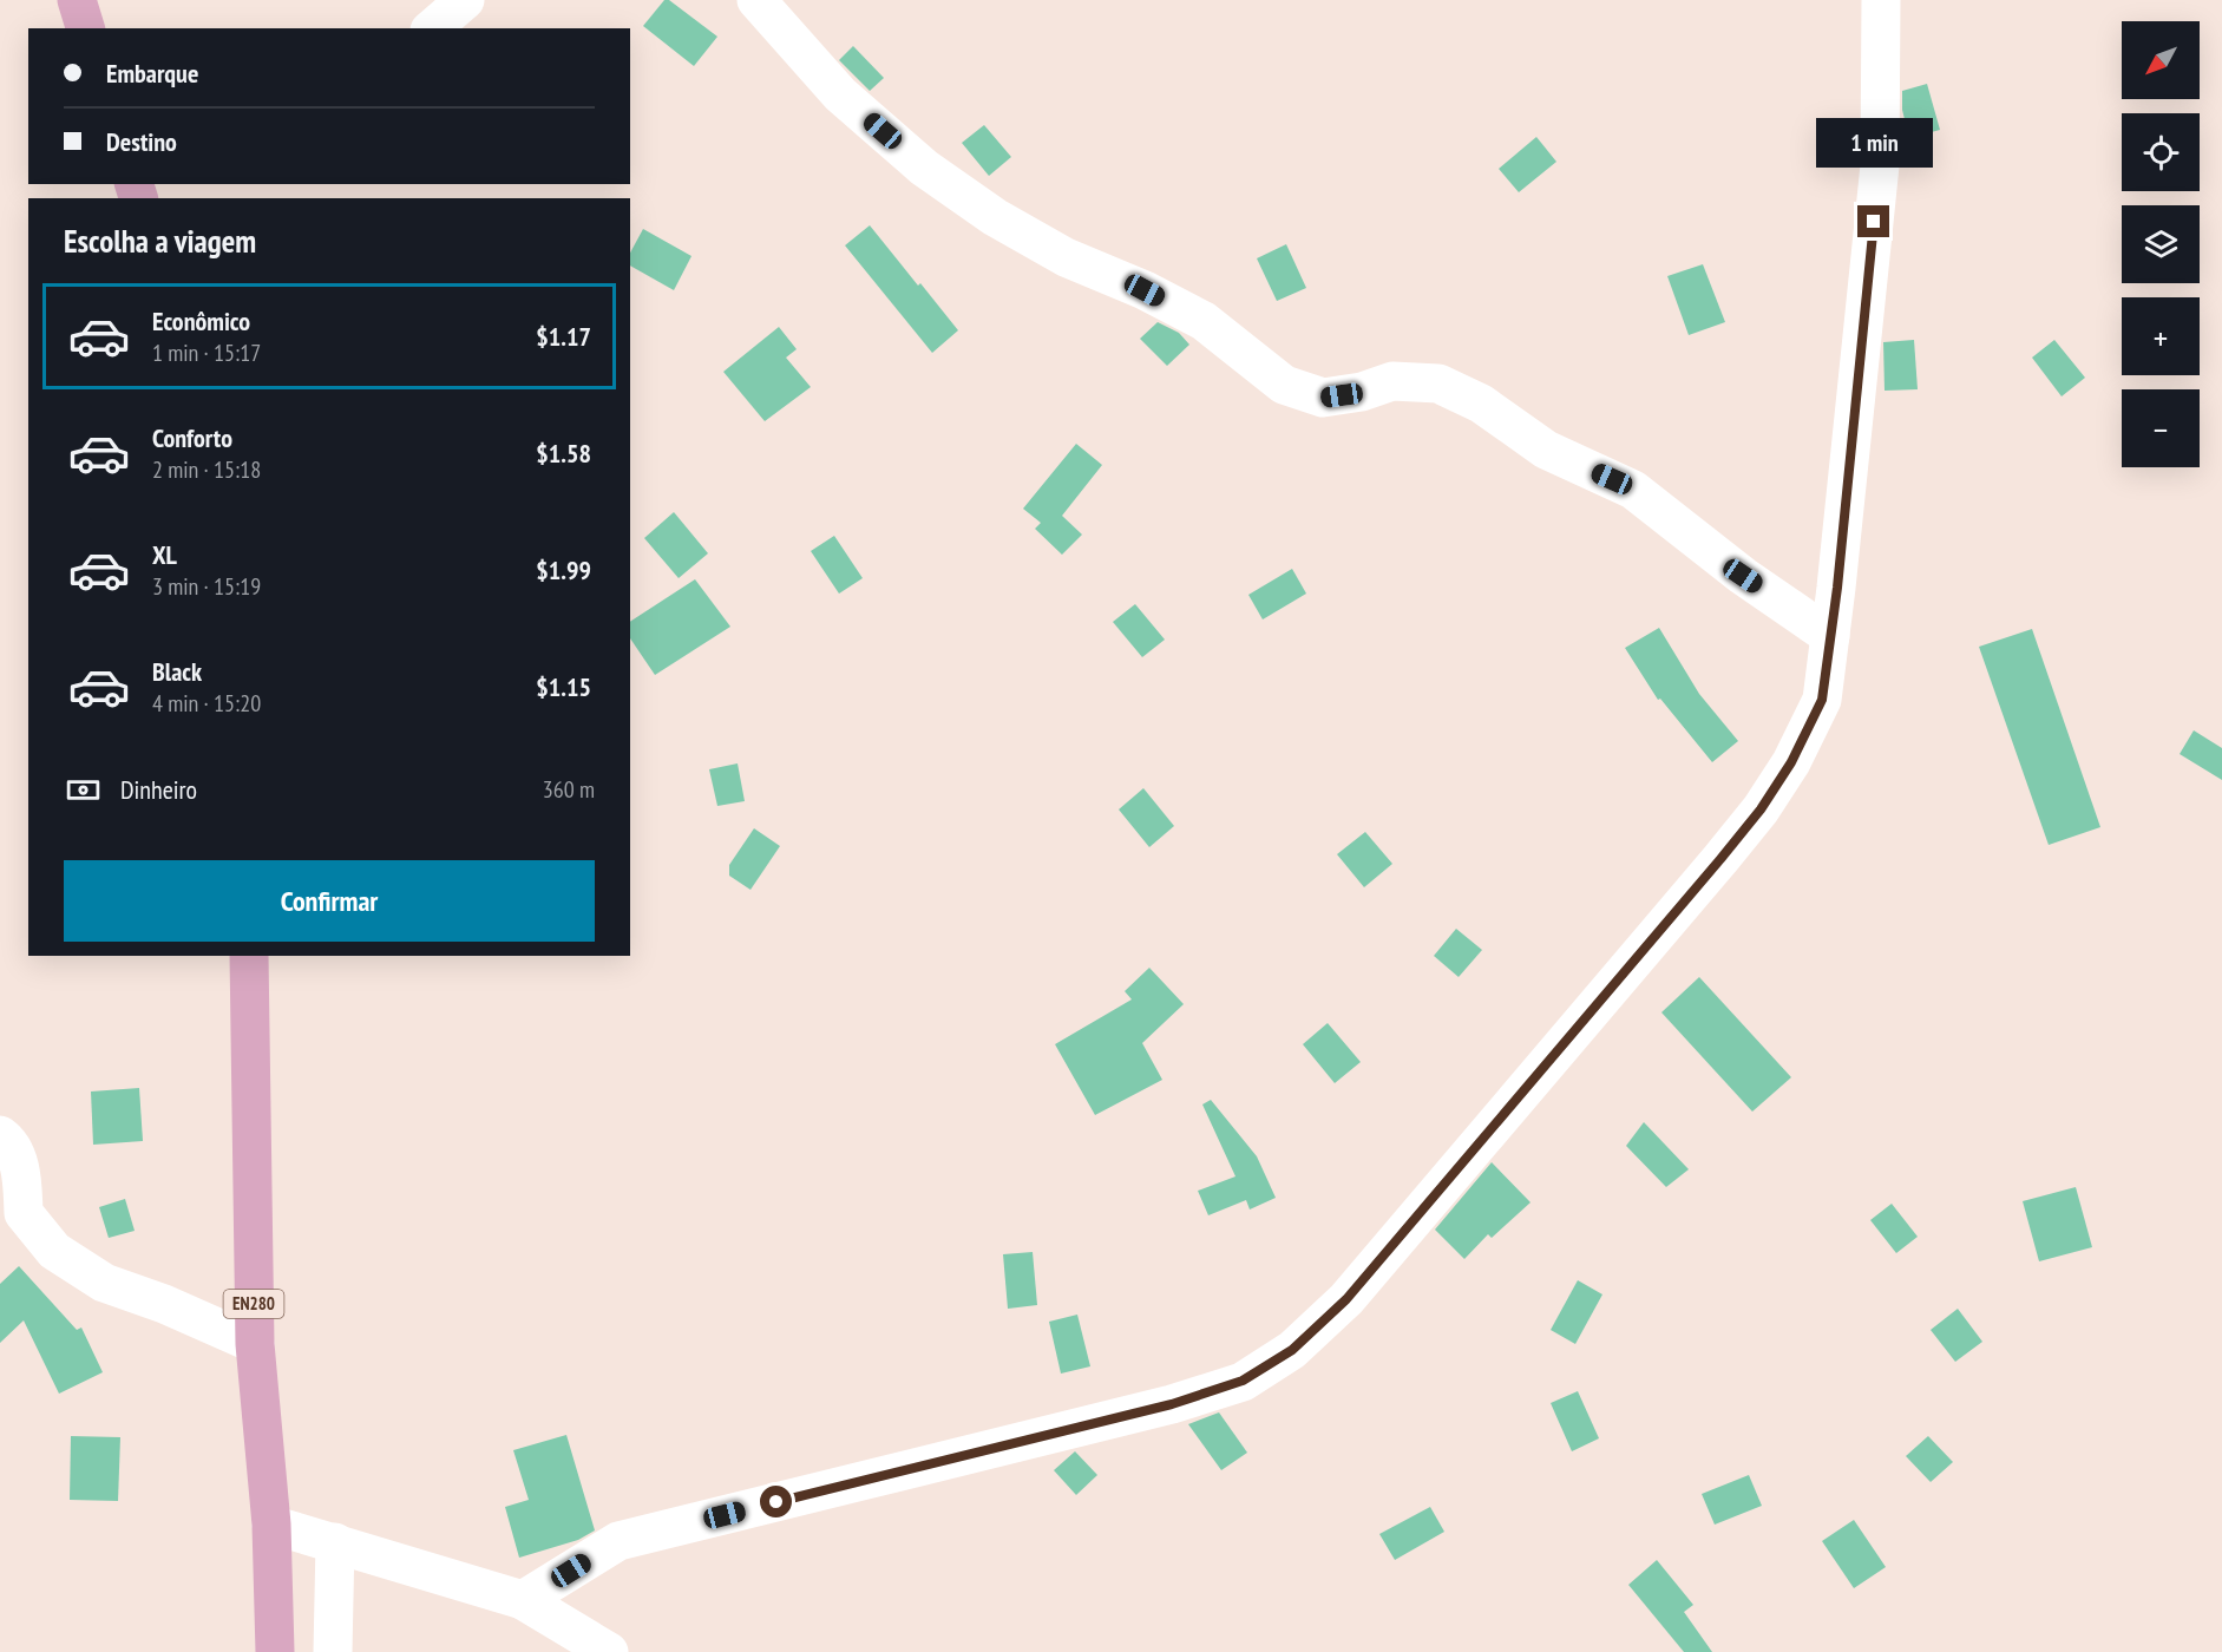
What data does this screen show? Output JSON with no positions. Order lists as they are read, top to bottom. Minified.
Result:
{"streets":{"main road":["EN280"]},"north":"bottom left","page":{"map_buttons":["+","−"],"banner":["Embarque","Destino"],"bubble":"1 min","heading":"Escolha a viagem","list":[{"name":"Econômico","note":"1 min · 15:17","value":"$1.17"},{"name":"Conforto","note":"2 min · 15:18","value":"$1.58"},{"name":"XL","note":"3 min · 15:19","value":"$1.99"},{"name":"Black","note":"4 min · 15:20","value":"$1.15"}],"pay":["Dinheiro","360 m"],"buttons":"Confirmar"}}
